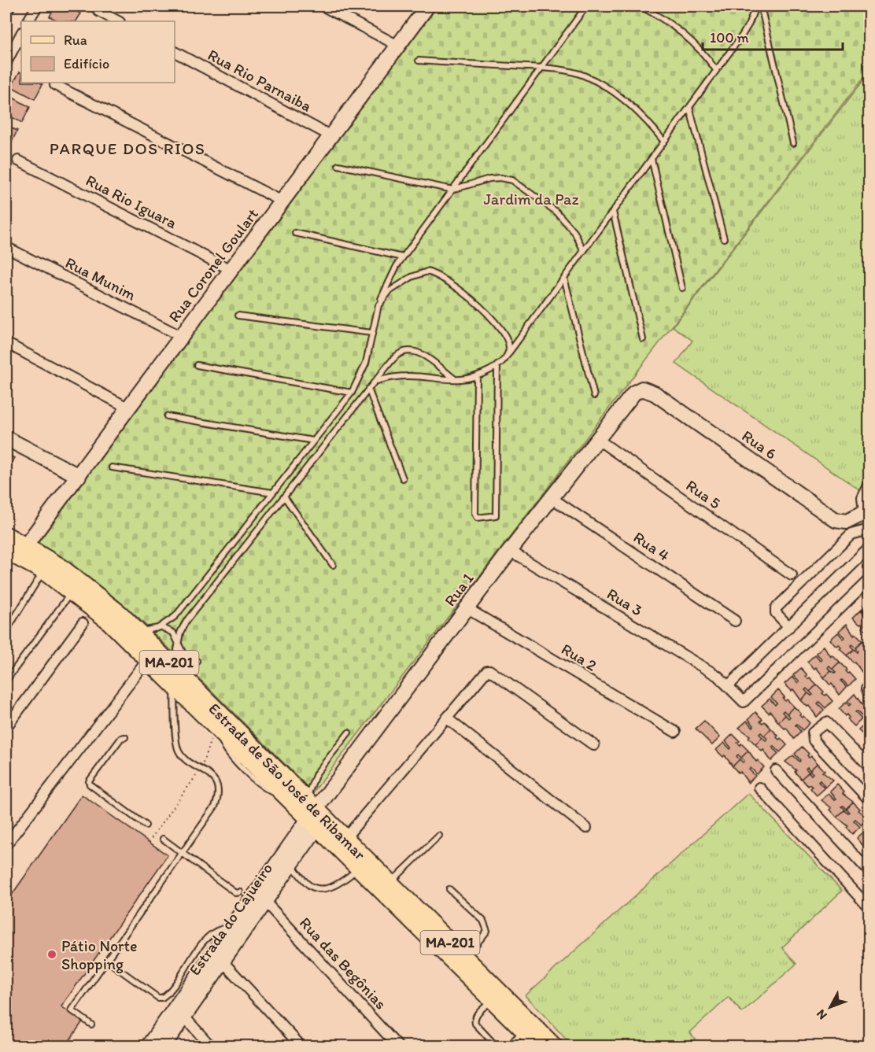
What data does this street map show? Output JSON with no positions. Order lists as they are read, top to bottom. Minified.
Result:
{"streets":{"main road":["Rua Coronel Goulart","Rua 6","Rua 1","MA-201","Estrada de São José de Ribamar","Estrada do Cajueiro"],"street":["Rua Rio Parnaiba","Rua Rio Iguara","Rua Munim","Rua 5","Rua 4","Rua 3","Rua 2","Rua das Begônias"]},"crossings":[["Rua Rio Parnaiba","Rua Coronel Goulart"],["Rua Rio Iguara","Rua Coronel Goulart"],["Rua Coronel Goulart","Rua Munim"],["Rua Coronel Goulart","Estrada de São José de Ribamar"],["Rua 6","Rua 1"],["Rua 5","Rua 1"],["Rua 4","Rua 1"],["Rua 1","Rua 3"],["Rua 1","Rua 2"],["Rua 1","Estrada de São José de Ribamar"],["Rua 1","Estrada do Cajueiro"],["Estrada de São José de Ribamar","Estrada do Cajueiro"],["Estrada do Cajueiro","Rua das Begônias"]],"districts":["PARQUE DOS RIOS"],"parks":["Jardim da Paz"],"places":["Pátio Norte Shopping"],"legend":["Rua","Edifício"],"scale_bar":"100 m","north":"bottom left"}
